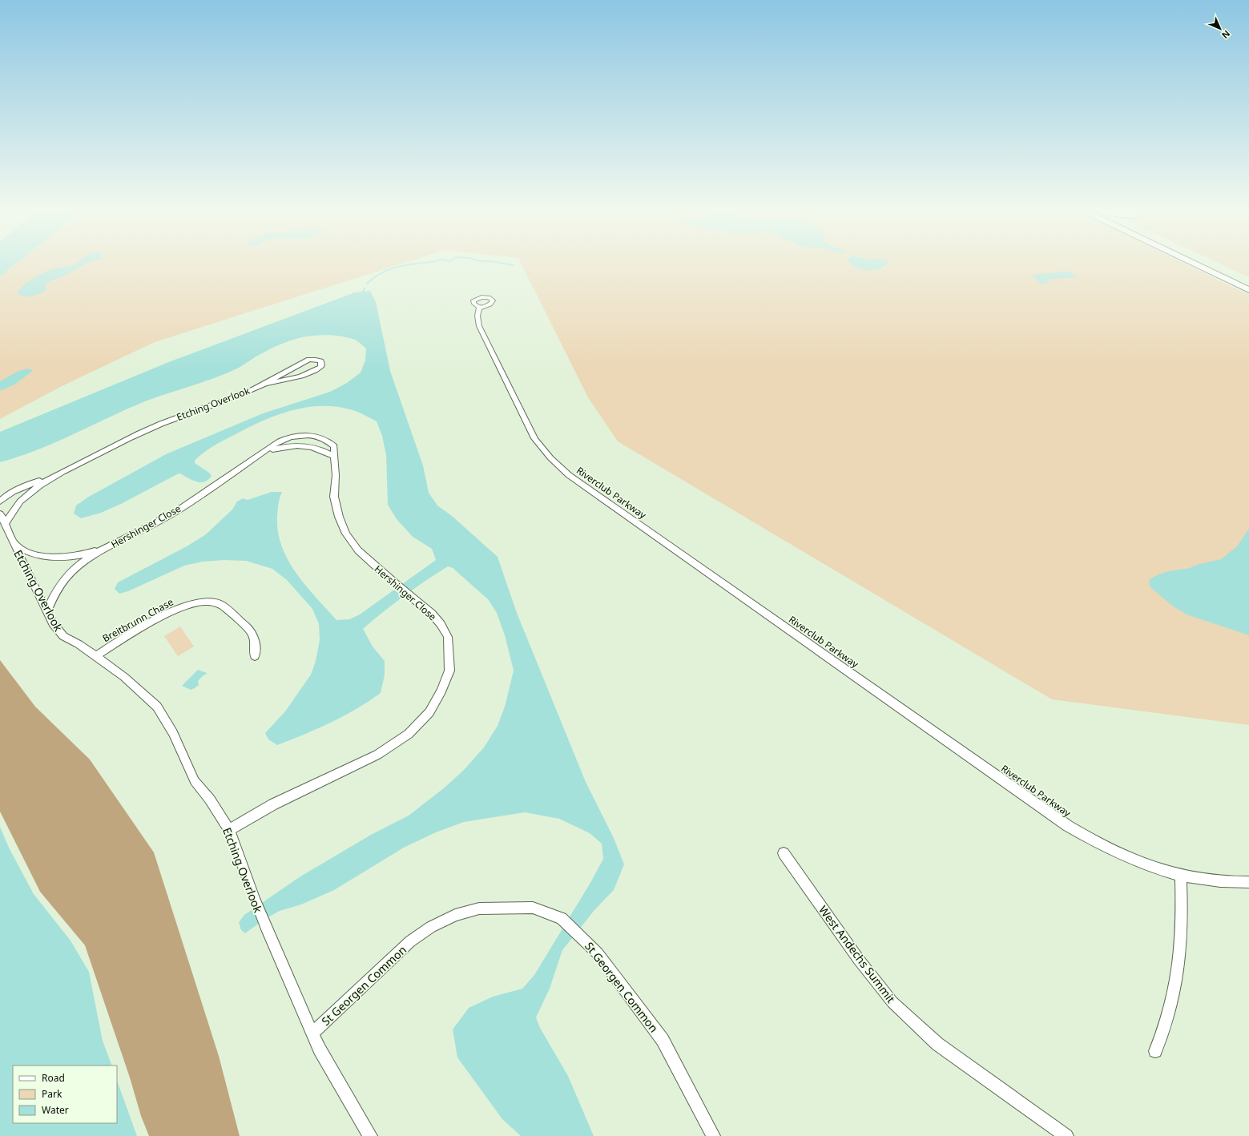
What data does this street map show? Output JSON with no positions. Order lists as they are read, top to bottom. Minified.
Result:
{"streets":{"street":["Etching Overlook","Riverclub Parkway","Hershinger Close","Breitbrunn Chase","West Andechs Summit","St Georgen Common"]},"crossings":[["Etching Overlook","Hershinger Close"],["Etching Overlook","Breitbrunn Chase"],["Etching Overlook","St Georgen Common"]],"legend":["Road","Park","Water"],"north":"bottom right"}
